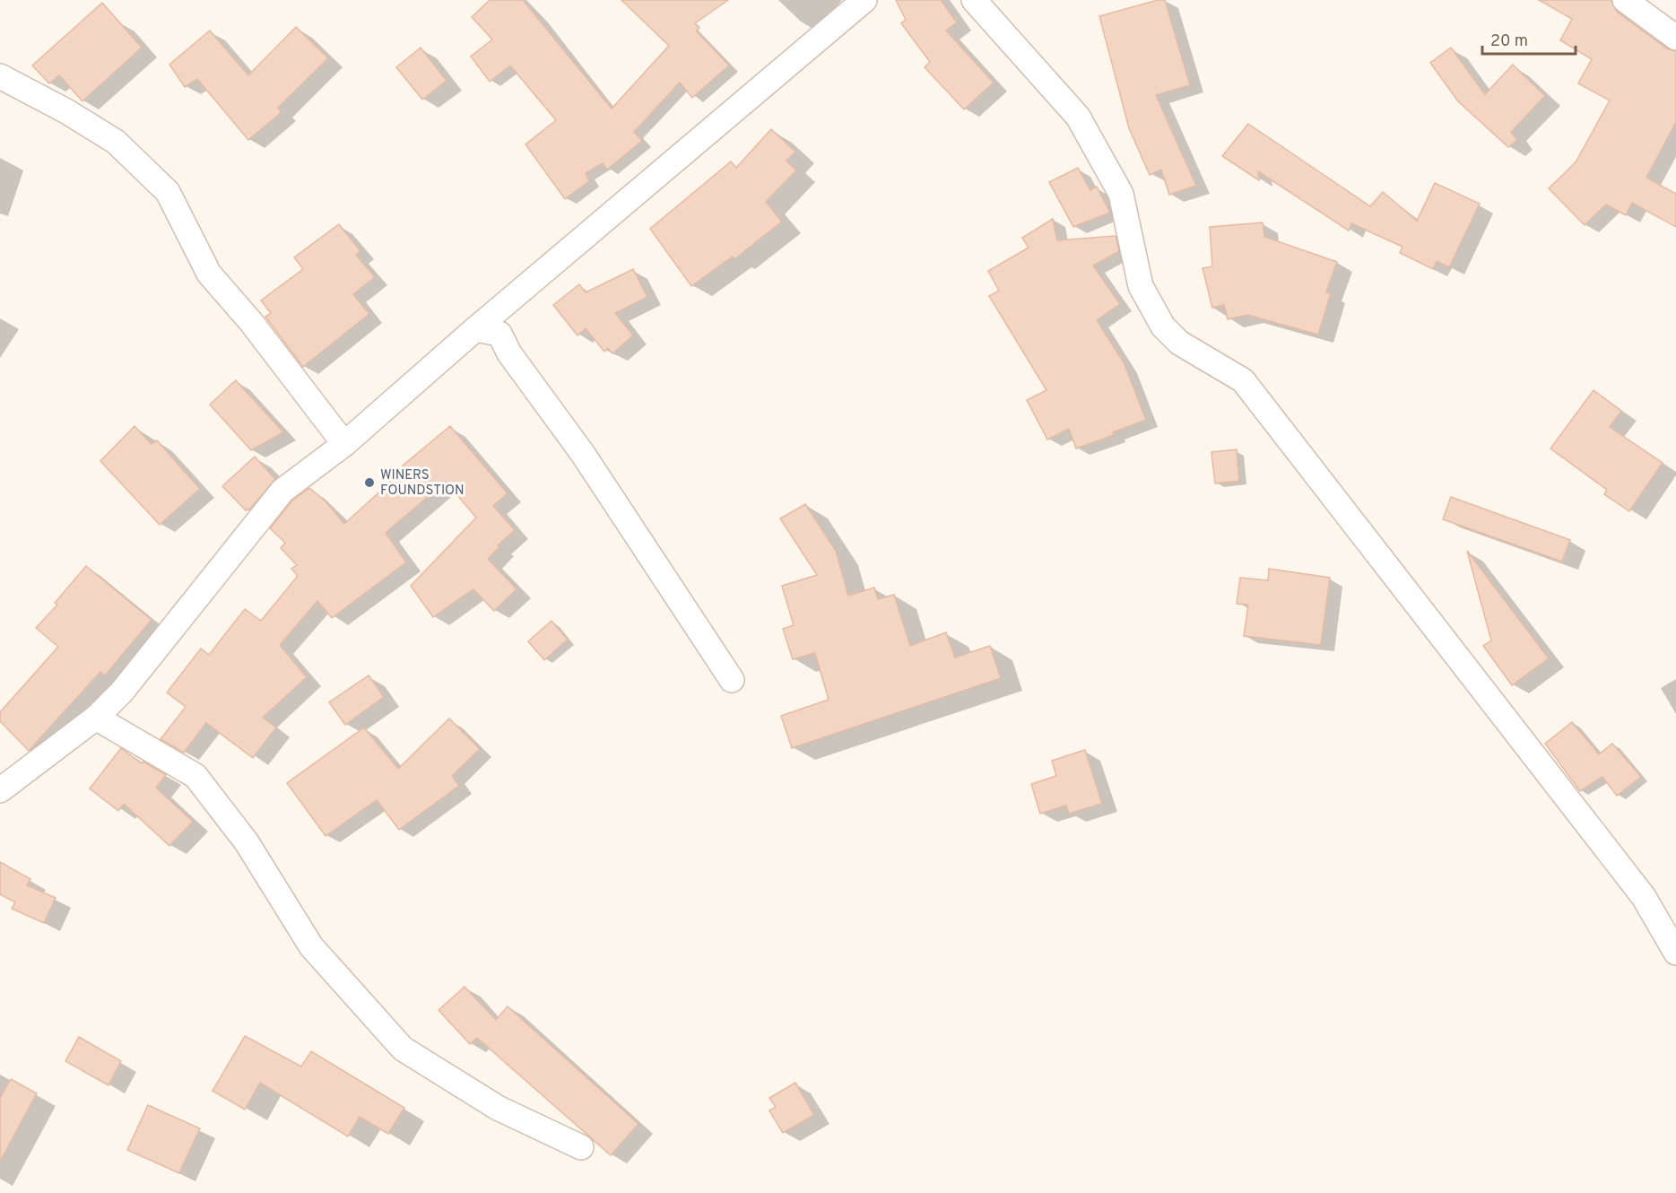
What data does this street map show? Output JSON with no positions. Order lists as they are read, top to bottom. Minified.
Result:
{"places":["WINERS FOUNDSTION"],"scale_bar":"20 m"}
